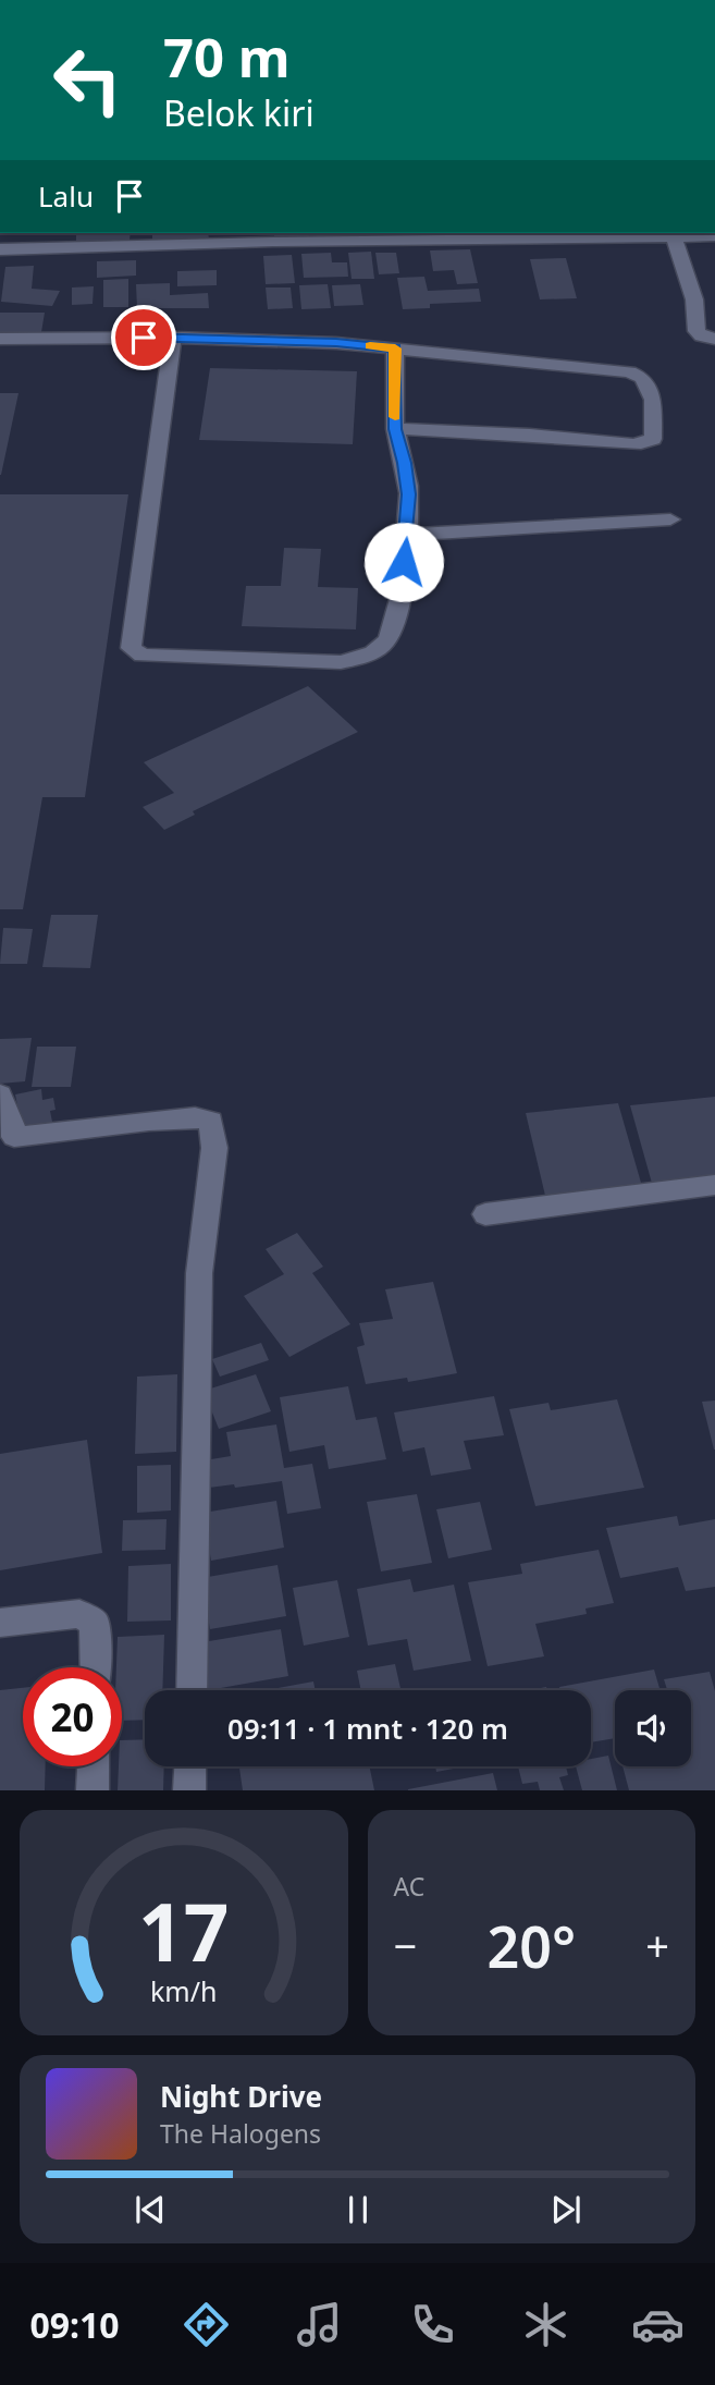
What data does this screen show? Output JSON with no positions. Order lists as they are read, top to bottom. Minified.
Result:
{"page":{"turn":["70 m","Belok kiri"],"then":"Lalu","limit":"20","trip":"09:11 · 1 mnt · 120 m","tile":"AC","heat":["−","20°","+"],"song":["Night Drive","The Halogens"],"tabs":"09:10","gauge":["17","km/h"]}}
